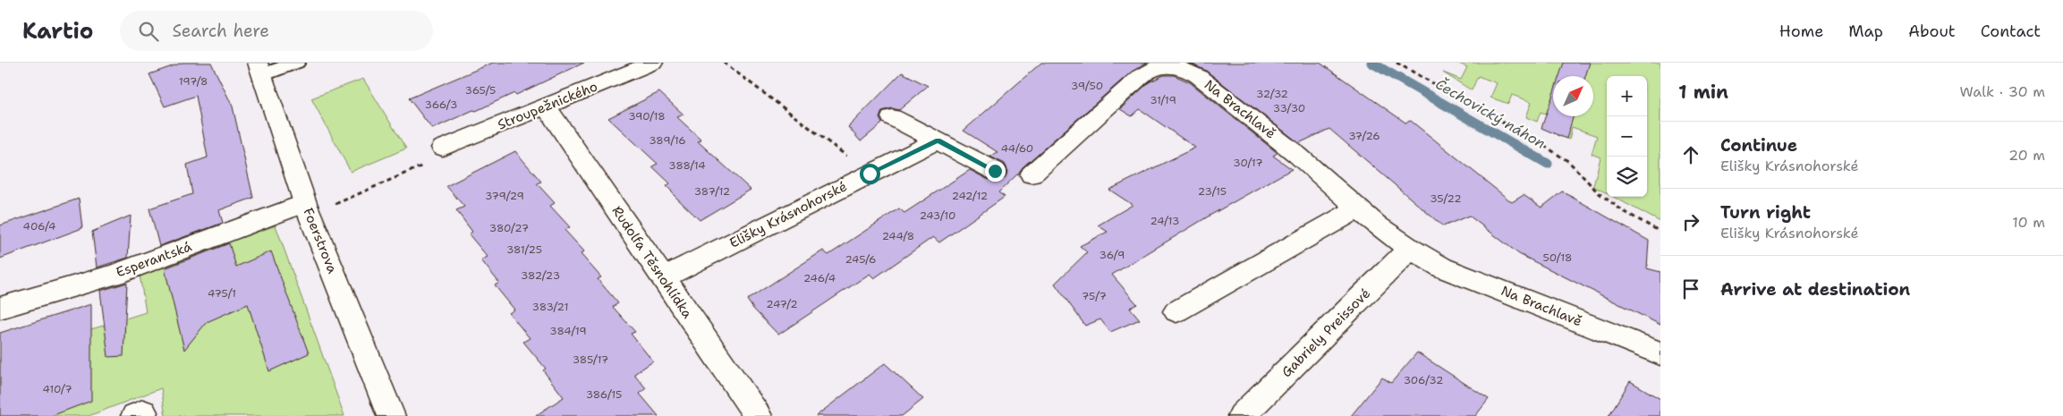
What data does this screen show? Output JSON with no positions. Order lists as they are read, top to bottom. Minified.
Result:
{"streets":{"street":["Stroupežnického","Na Brachlavě","Elišky Krásnohorské","Foerstrova","Esperantská","Rudolfa Těsnohlídka","Gabriely Preissové"]},"crossings":[["Stroupežnického","Rudolfa Těsnohlídka"],["Na Brachlavě","Gabriely Preissové"],["Elišky Krásnohorské","Rudolfa Těsnohlídka"],["Foerstrova","Esperantská"]],"water":["Čechovický náhon"],"house_numbers":["197/8","39/50","365/5","32/32","31/19","366/3","33/30","390/18","37/26","389/16","44/60","30/17","388/14","387/12","23/15","379/29","242/12","35/22","243/10","24/13","406/4","380/27","244/8","381/25","36/9","50/18","245/6","382/23","246/4","475/1","75/7","247/2","383/21","384/19","385/17","306/32","410/7","386/15"],"north":"top right","page":{"header":"Kartio","search":"Search here","nav":["Home","Map","About","Contact"],"heading":["1 min","Walk · 30 m"],"map_buttons":["+","−"],"list":[["Continue","Elišky Krásnohorské","20 m"],["Turn right","Elišky Krásnohorské","10 m"],"Arrive at destination"]}}
